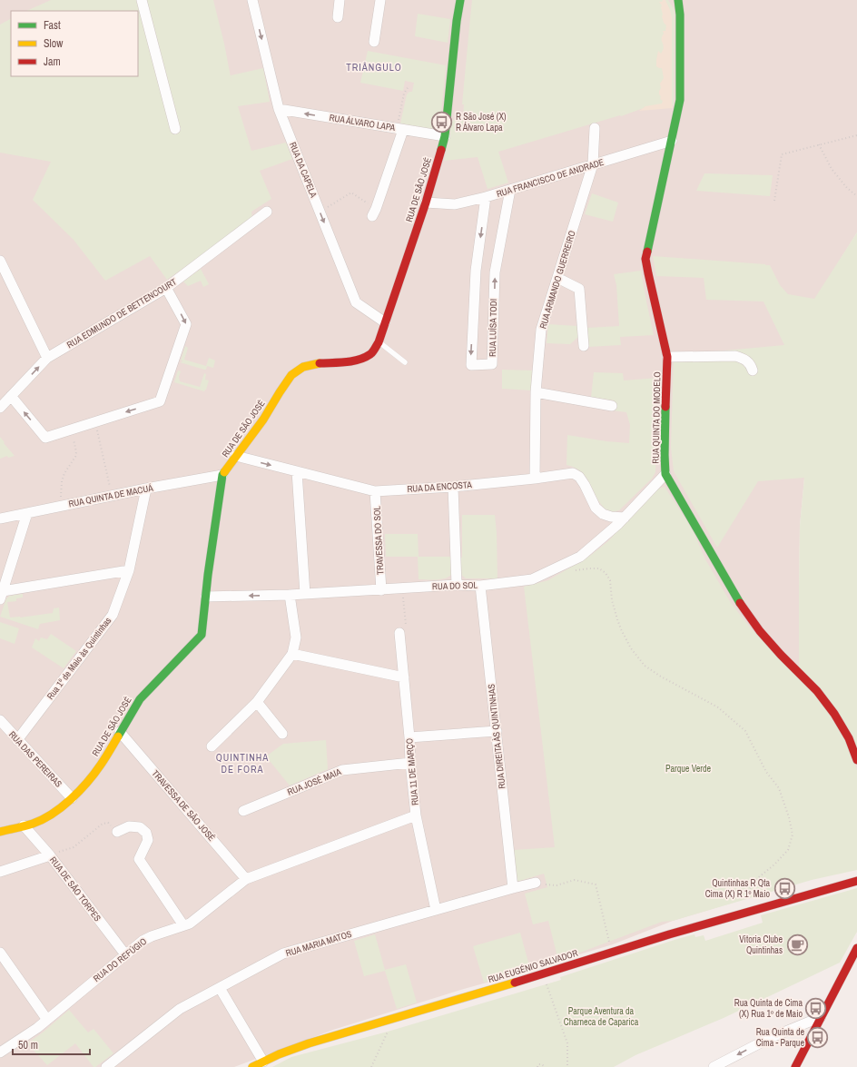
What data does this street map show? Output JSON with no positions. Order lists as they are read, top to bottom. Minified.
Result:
{"streets":{"street":["RUA ÁLVARO LAPA","RUA DA CAPELA","RUA FRANCISCO DE ANDRADE","RUA DE SÃO JOSÉ","RUA ARMANDO GUERREIRO","RUA EDMUNDO DE BETTENCOURT","RUA LUÍSA TODI","RUA QUINTA DO MODELO","RUA DA ENCOSTA","RUA QUINTA DE MACUÁ","TRAVESSA DO SOL","RUA DO SOL","Rua 1º de Maio às Quintinhas","RUA DIREITA ÀS QUINTINHAS","RUA DAS PEREIRAS","RUA 11 DE MARÇO","RUA JOSÉ MAIA","TRAVESSA DE SÃO JOSÉ","RUA DE SÃO TORPES","RUA MARIA MATOS","RUA DO REFÚGIO","RUA EUGÉNIO SALVADOR"]},"crossings":[["RUA ÁLVARO LAPA","RUA DA CAPELA"],["RUA ÁLVARO LAPA","RUA DE SÃO JOSÉ"],["RUA DA CAPELA","RUA DE SÃO JOSÉ"],["RUA FRANCISCO DE ANDRADE","RUA DE SÃO JOSÉ"],["RUA FRANCISCO DE ANDRADE","RUA ARMANDO GUERREIRO"],["RUA FRANCISCO DE ANDRADE","RUA LUÍSA TODI"],["RUA FRANCISCO DE ANDRADE","RUA QUINTA DO MODELO"],["RUA DE SÃO JOSÉ","RUA DA ENCOSTA"],["RUA DE SÃO JOSÉ","RUA QUINTA DE MACUÁ"],["RUA DE SÃO JOSÉ","RUA DO SOL"],["RUA DE SÃO JOSÉ","RUA DAS PEREIRAS"],["RUA DE SÃO JOSÉ","TRAVESSA DE SÃO JOSÉ"],["RUA DE SÃO JOSÉ","RUA DE SÃO TORPES"],["RUA ARMANDO GUERREIRO","RUA DA ENCOSTA"],["RUA QUINTA DO MODELO","RUA DO SOL"],["RUA DA ENCOSTA","TRAVESSA DO SOL"],["RUA DA ENCOSTA","RUA DO SOL"],["RUA QUINTA DE MACUÁ","Rua 1º de Maio às Quintinhas"],["TRAVESSA DO SOL","RUA DO SOL"],["RUA DO SOL","RUA DIREITA ÀS QUINTINHAS"],["Rua 1º de Maio às Quintinhas","RUA DAS PEREIRAS"],["RUA DIREITA ÀS QUINTINHAS","RUA MARIA MATOS"],["RUA 11 DE MARÇO","RUA JOSÉ MAIA"],["RUA 11 DE MARÇO","RUA MARIA MATOS"],["RUA 11 DE MARÇO","RUA DO REFÚGIO"],["TRAVESSA DE SÃO JOSÉ","RUA DO REFÚGIO"],["RUA DE SÃO TORPES","RUA DO REFÚGIO"]],"one_way":["RUA ÁLVARO LAPA","RUA DA CAPELA"],"districts":["TRIÂNGULO","QUINTINHA DE FORA"],"parks":["Parque Verde","Parque Aventura da Charneca de Caparica"],"places":{"bus stop":["R São José (X) R Álvaro Lapa","Quintinhas R Qta Cima (X) R 1º Maio","Rua Quinta de Cima (X) Rua 1º de Maio","Rua Quinta de Cima - Parque"],"cafe":["Vitoria Clube Quintinhas"]},"legend":["Fast","Slow","Jam"],"scale_bar":"50 m"}
